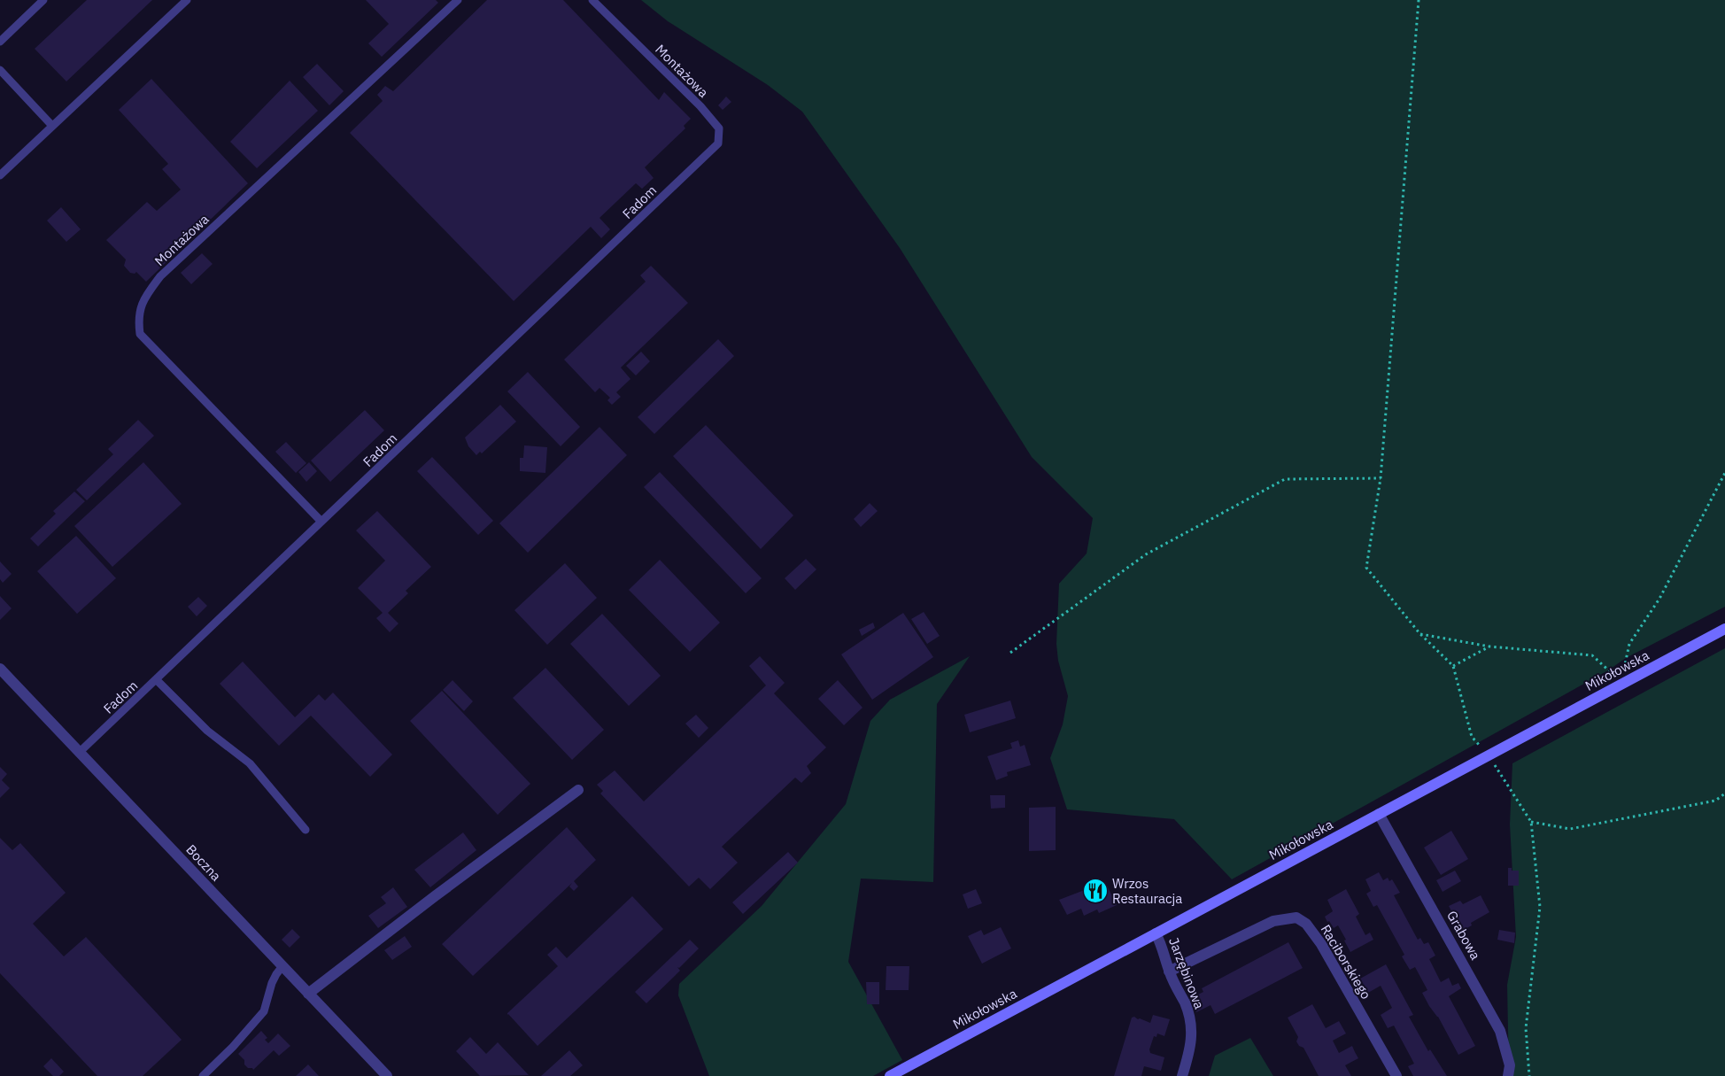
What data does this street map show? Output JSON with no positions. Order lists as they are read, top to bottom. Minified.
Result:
{"streets":{"street":["Mikołowska","Boczna","Grabowa","Raciborskiego","Jarzębinowa"],"lane":["Montażowa","Fadom"]},"crossings":[["Montażowa","Fadom"],["Fadom","Boczna"],["Mikołowska","Grabowa"],["Mikołowska","Jarzębinowa"],["Raciborskiego","Jarzębinowa"]],"places":{"restaurant":["Wrzos Restauracja"]}}
